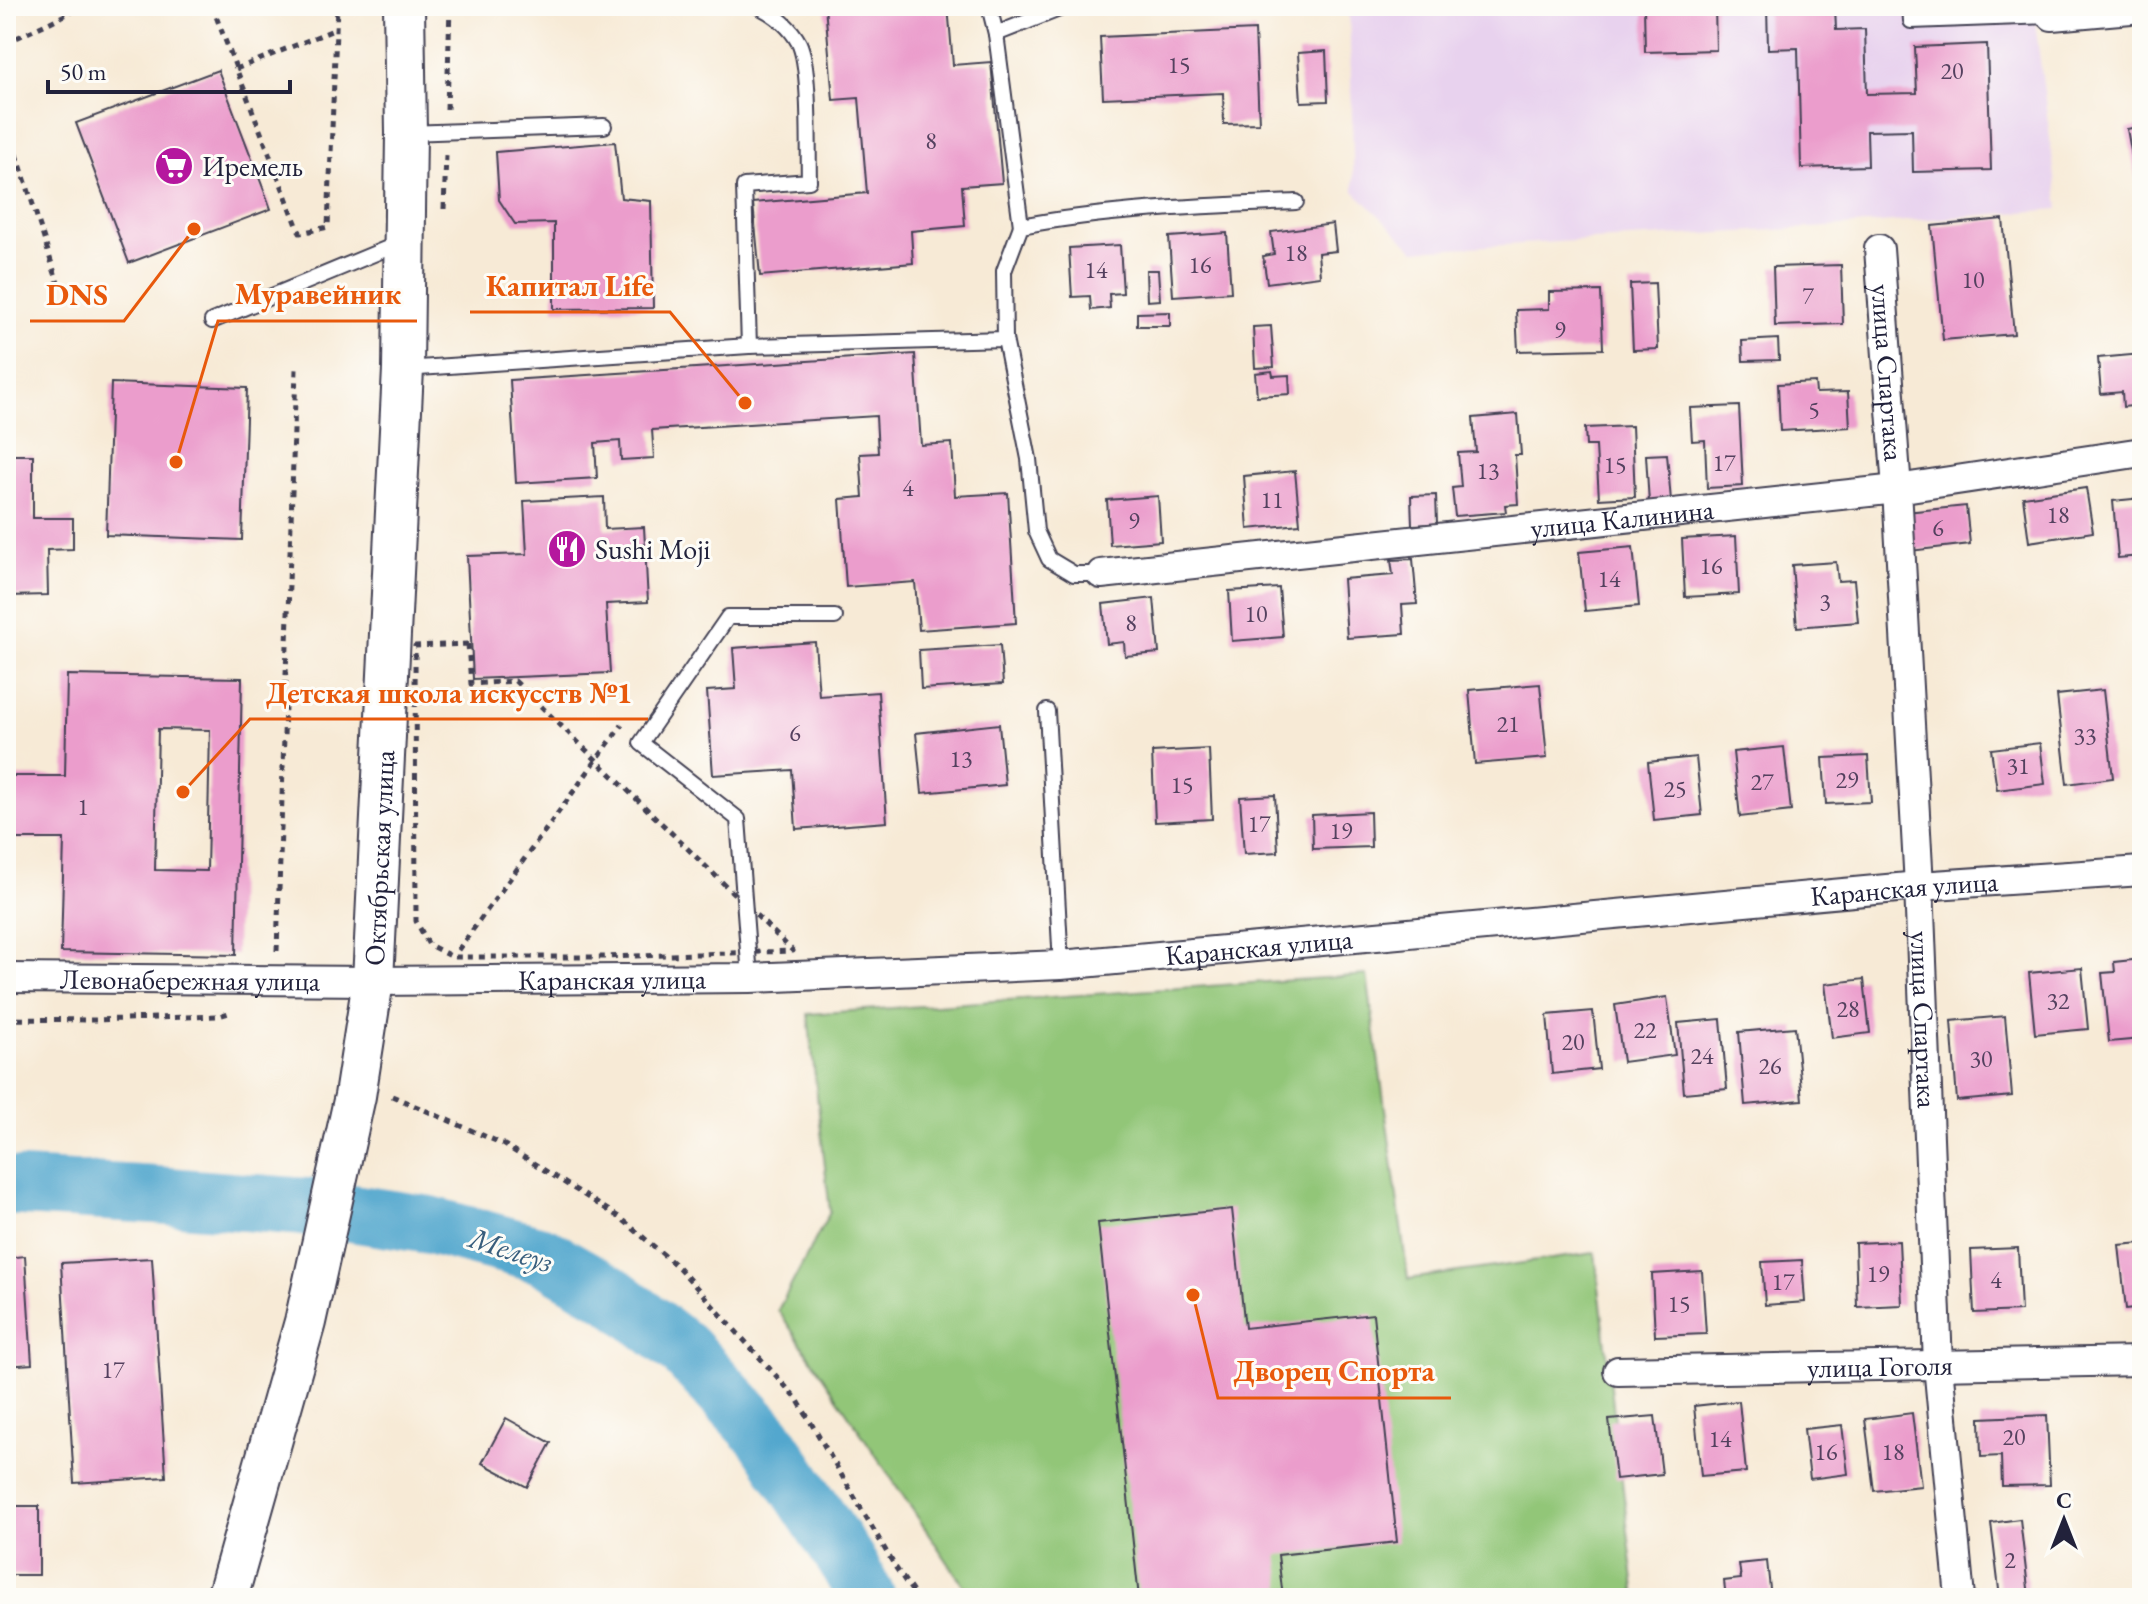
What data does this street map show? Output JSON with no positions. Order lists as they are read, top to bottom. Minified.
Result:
{"streets":{"street":["улица Спартака","улица Калинина","Октябрьская улица","Каранская улица","Левонабережная улица","улица Гоголя"]},"crossings":[["улица Спартака","улица Калинина"],["улица Спартака","Каранская улица"],["улица Спартака","улица Гоголя"],["Октябрьская улица","Каранская улица"],["Октябрьская улица","Левонабережная улица"],["Каранская улица","Левонабережная улица"]],"water":["Мелеуз"],"places":{"supermarket":["Иремель"],"other":["DNS","Капитал Life","Муравейник","Детская школа искусств №1","Дворец Спорта"],"restaurant":["Sushi Moji"]},"house_numbers":["15","20","8","18","16","14","10","7","9","5","17","15","13","4","11","18","9","6","16","14","3","10","8","21","6","33","13","31","29","27","15","25","1","17","19","32","28","22","20","24","30","26","19","4","17","15","17","20","14","16","18","2"],"scale_bar":"50 m","north":"top"}
